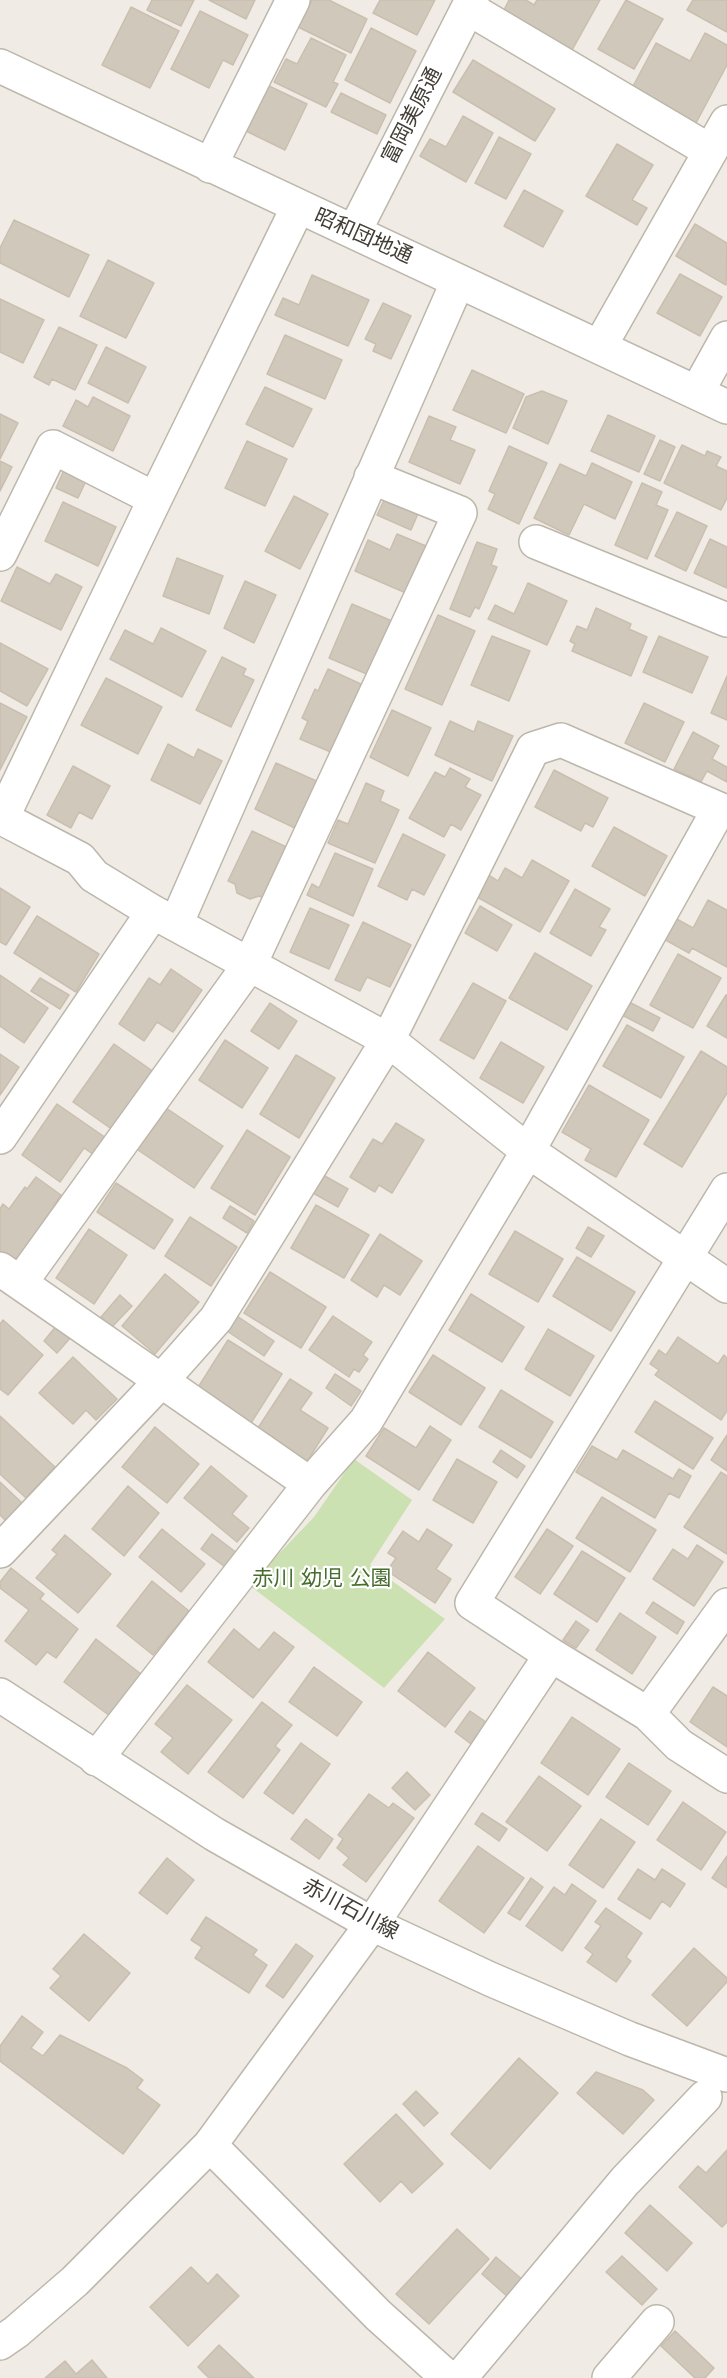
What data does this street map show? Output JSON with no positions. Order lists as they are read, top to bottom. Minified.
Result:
{"streets":{"street":["富岡美原通","昭和団地通","赤川石川線"]},"crossings":[["富岡美原通","昭和団地通"]],"parks":["赤川 幼児 公園"]}
